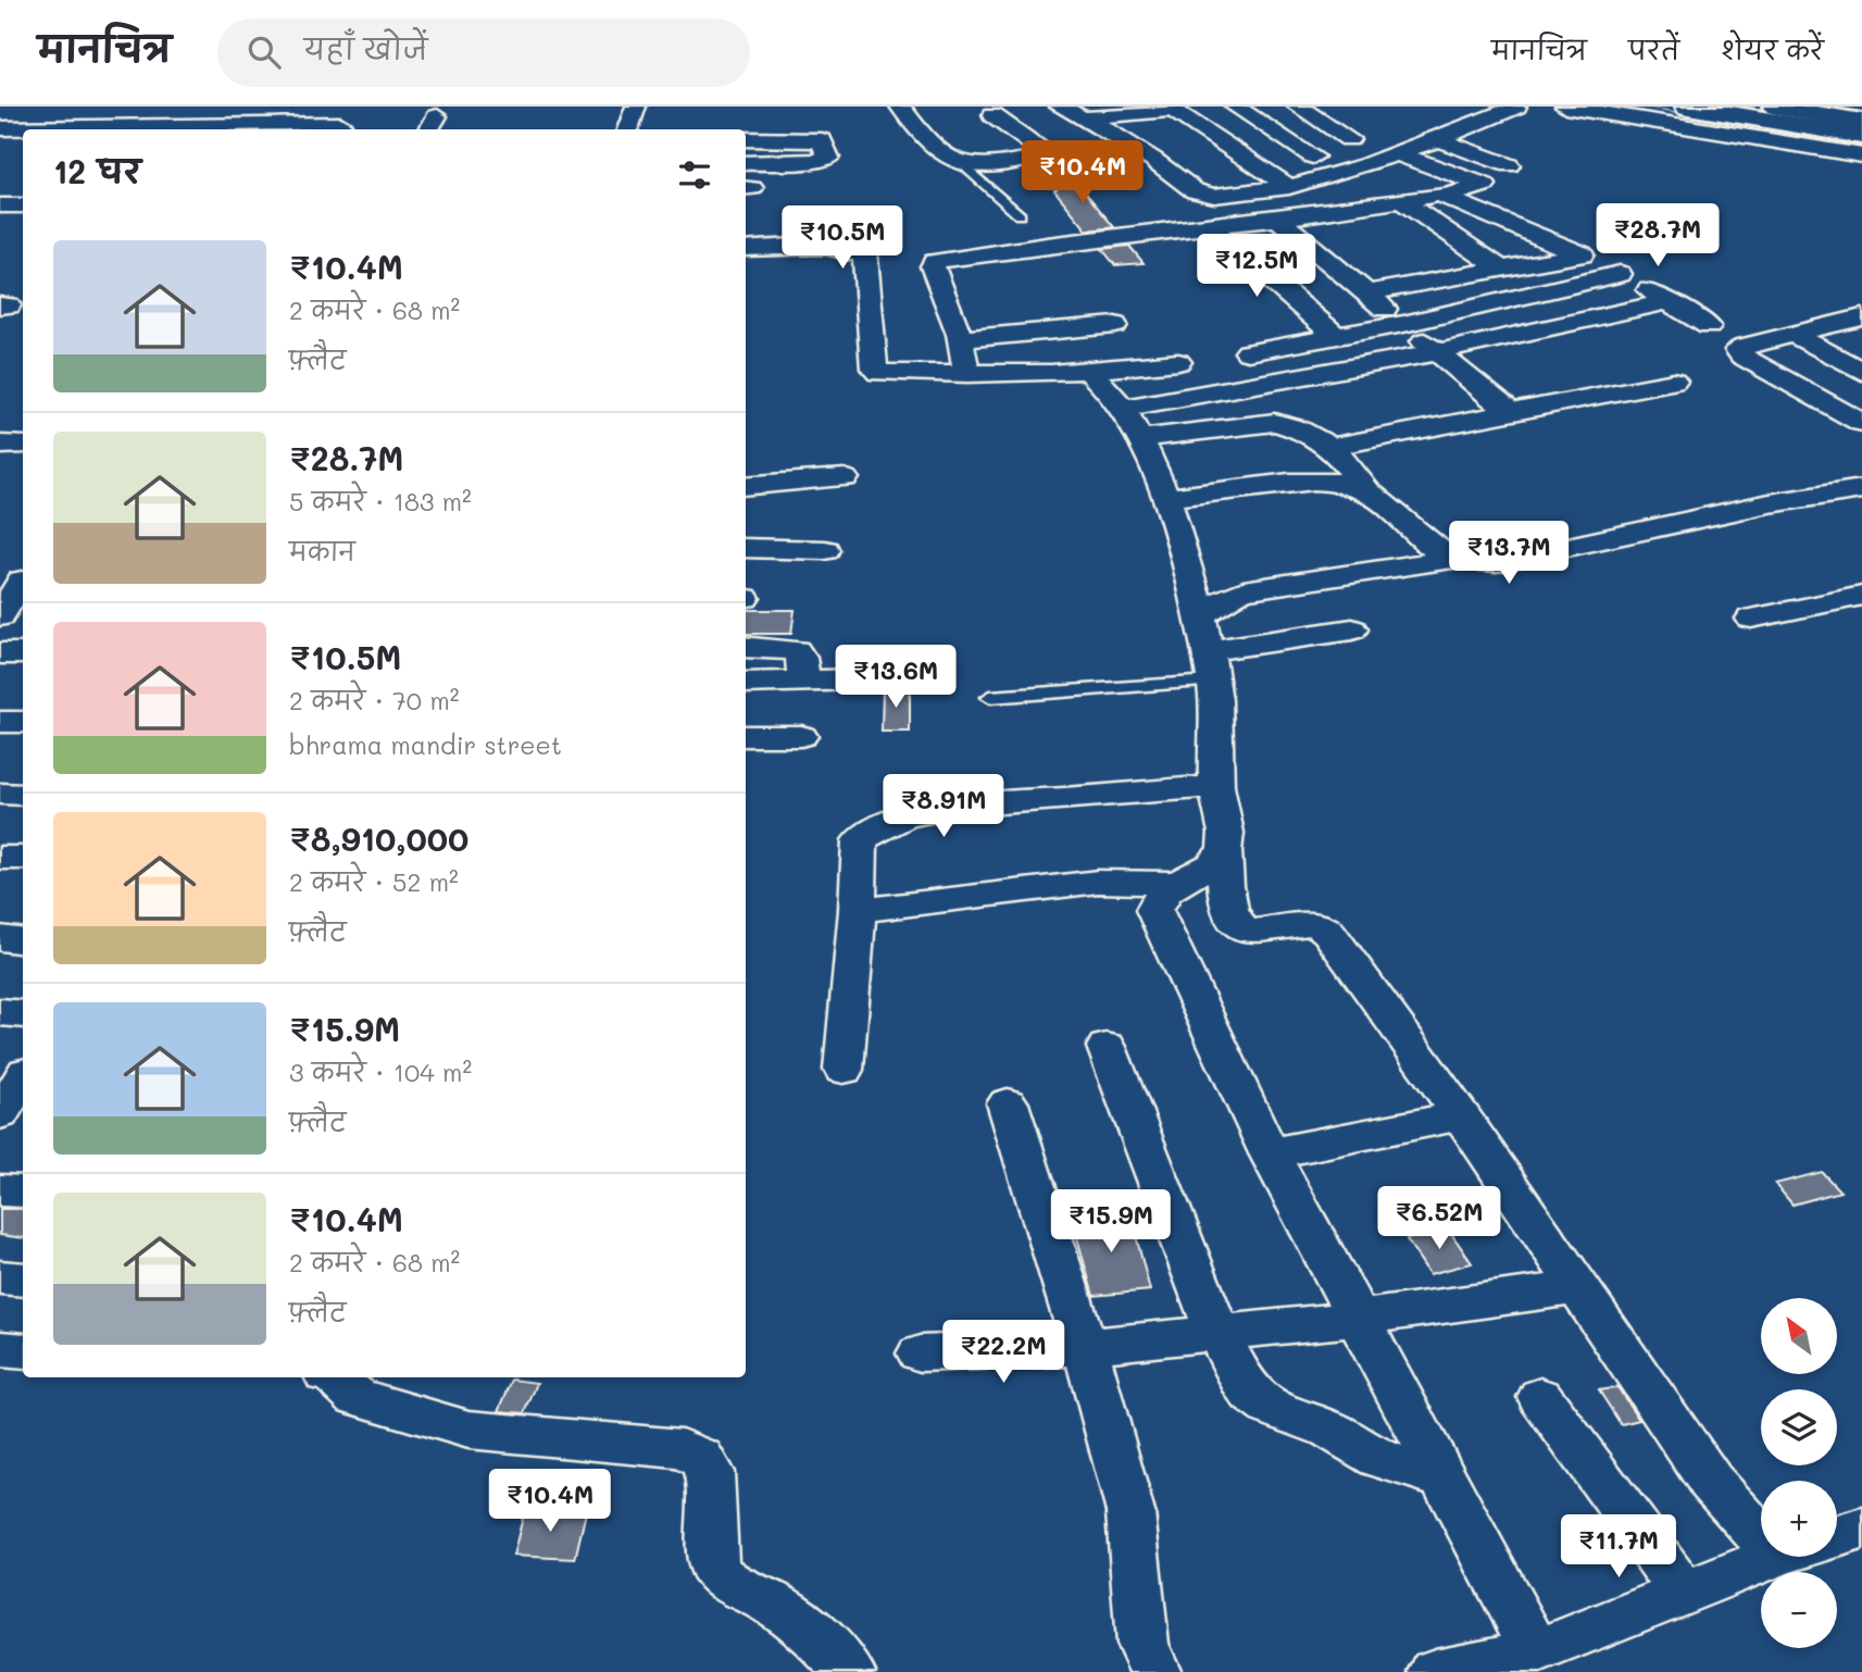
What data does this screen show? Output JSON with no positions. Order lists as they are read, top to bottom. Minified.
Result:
{"north":"top left","page":{"header":"मानचित्र","search":"यहाँ खोजें","nav":["मानचित्र","परतें","शेयर करें"],"heading":"12 घर","price":["₹10.4M","₹28.7M","₹10.5M","₹12.5M","₹13.7M","₹13.6M","₹8.91M","₹6.52M","₹15.9M","₹22.2M","₹10.4M","₹11.7M"],"list":[{"name":"₹10.4M","note":"2 कमरे · 68 m² · फ़्लैट"},{"name":"₹28.7M","note":"5 कमरे · 183 m² · मकान"},{"name":"₹10.5M","note":"2 कमरे · 70 m² · bhrama mandir street"},{"name":"₹8,910,000","note":"2 कमरे · 52 m² · फ़्लैट"},{"name":"₹15.9M","note":"3 कमरे · 104 m² · फ़्लैट"},{"name":"₹10.4M","note":"2 कमरे · 68 m² · फ़्लैट"}],"map_buttons":["+","−"]}}
